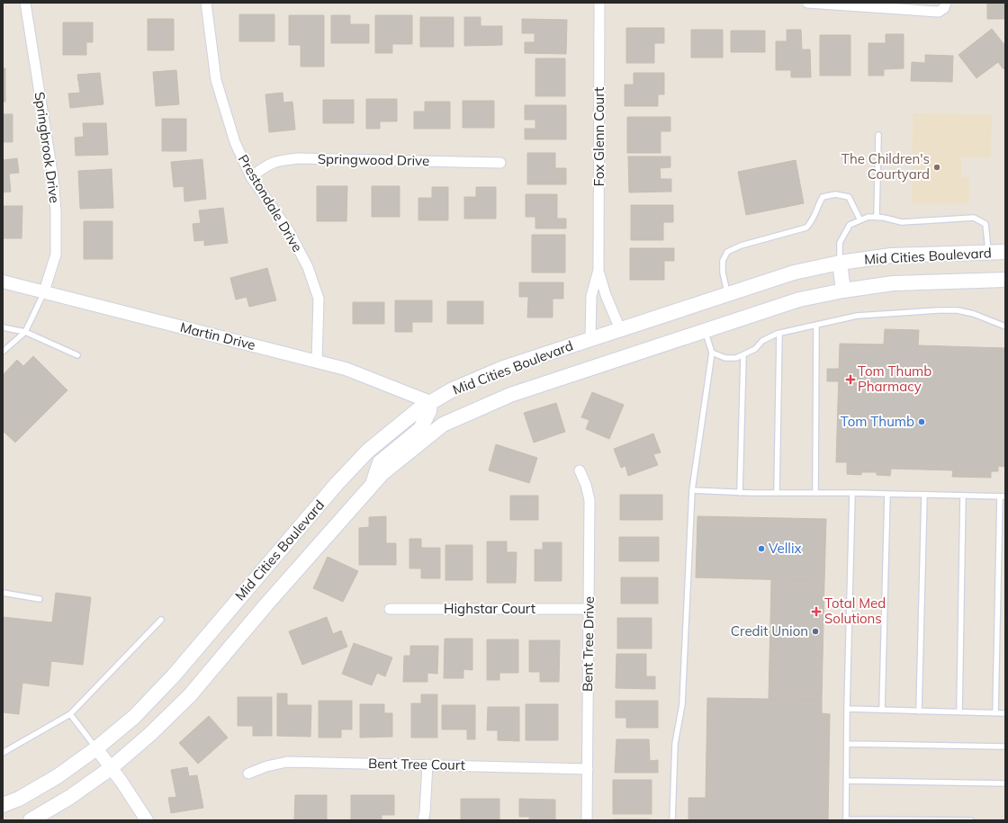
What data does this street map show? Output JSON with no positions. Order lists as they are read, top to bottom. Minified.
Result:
{"streets":{"main road":["Mid Cities Boulevard"],"street":["Fox Glenn Court","Springbrook Drive","Springwood Drive","Prestondale Drive","Martin Drive","Highstar Court","Bent Tree Drive","Bent Tree Court"]},"crossings":[["Fox Glenn Court","Mid Cities Boulevard"],["Springbrook Drive","Martin Drive"],["Springwood Drive","Prestondale Drive"],["Prestondale Drive","Martin Drive"],["Mid Cities Boulevard","Martin Drive"],["Highstar Court","Bent Tree Drive"],["Bent Tree Drive","Bent Tree Court"]],"places":{"other":["The Children's Courtyard","Tom Thumb","Vellix","Credit Union"],"health":["Tom Thumb Pharmacy","Total Med Solutions"]}}
